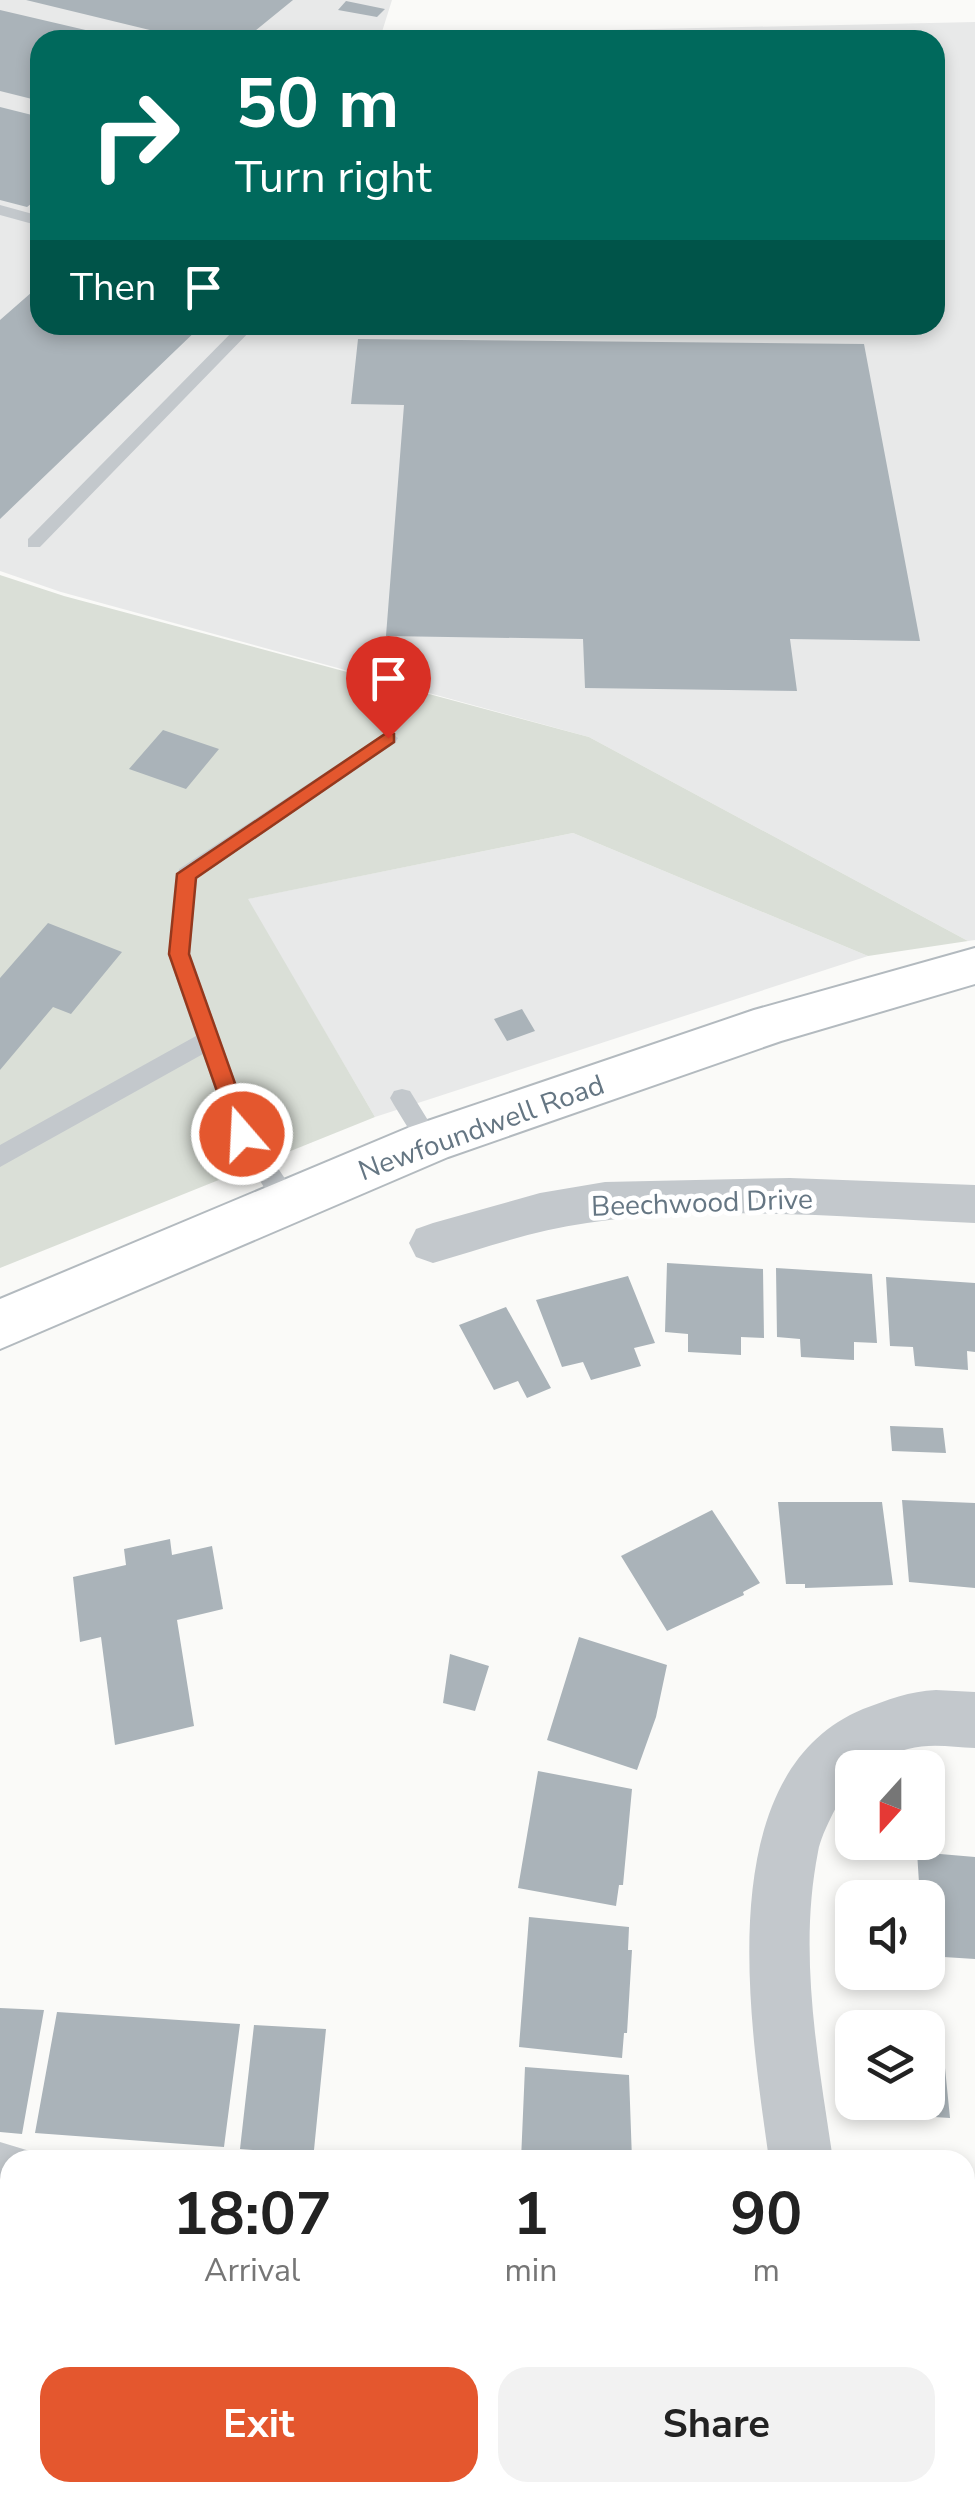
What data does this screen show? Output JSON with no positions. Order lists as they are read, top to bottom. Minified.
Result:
{"streets":{"main road":["Newfoundwell Road"],"street":["Beechwood Drive"]},"north":"bottom","page":{"turn":["50 m","Turn right"],"then":"Then","eta":["18:07","Arrival","1","min","90","m"],"buttons":["Exit","Share"]}}
